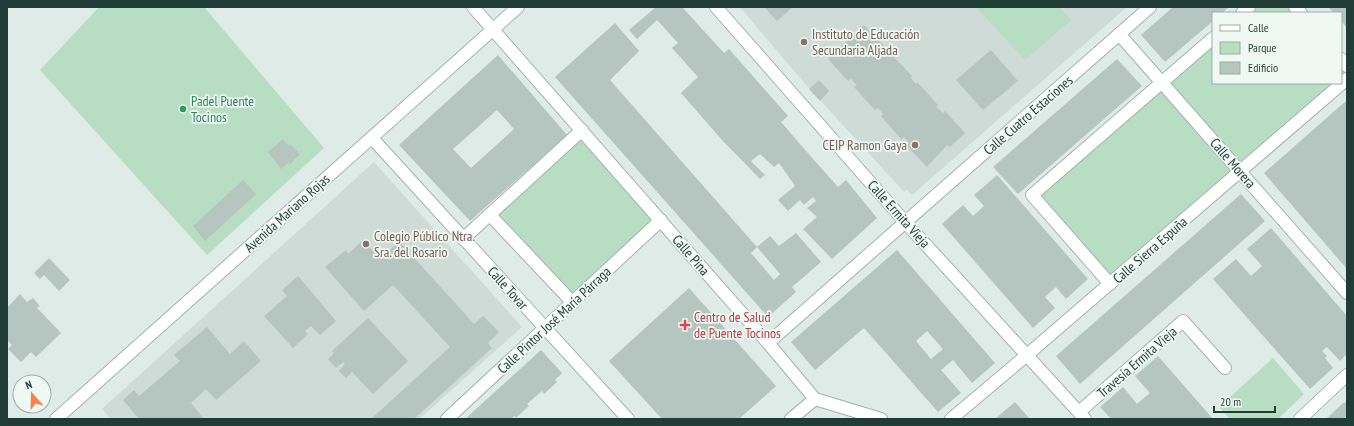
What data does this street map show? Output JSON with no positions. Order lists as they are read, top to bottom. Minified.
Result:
{"streets":{"street":["Calle Cuatro Estaciones","Calle Morera","Avenida Mariano Rojas","Calle Ermita Vieja","Calle Sierra Espuña","Calle Pina","Calle Tovar","Calle Pintor José María Párraga","Travesía Ermita Vieja"]},"crossings":[["Calle Cuatro Estaciones","Calle Morera"],["Calle Cuatro Estaciones","Calle Ermita Vieja"],["Calle Morera","Calle Sierra Espuña"],["Avenida Mariano Rojas","Calle Pina"],["Avenida Mariano Rojas","Calle Tovar"],["Calle Ermita Vieja","Calle Sierra Espuña"],["Calle Ermita Vieja","Travesía Ermita Vieja"],["Calle Pina","Calle Pintor José María Párraga"],["Calle Tovar","Calle Pintor José María Párraga"]],"places":{"other":["Instituto de Educación Secundaria Aljada","Padel Puente Tocinos","CEIP Ramon Gaya","Colegio Público Ntra. Sra. del Rosario"],"health":["Centro de Salud de Puente Tocinos"]},"legend":["Calle","Parque","Edificio"],"scale_bar":"20 m","north":"top"}
